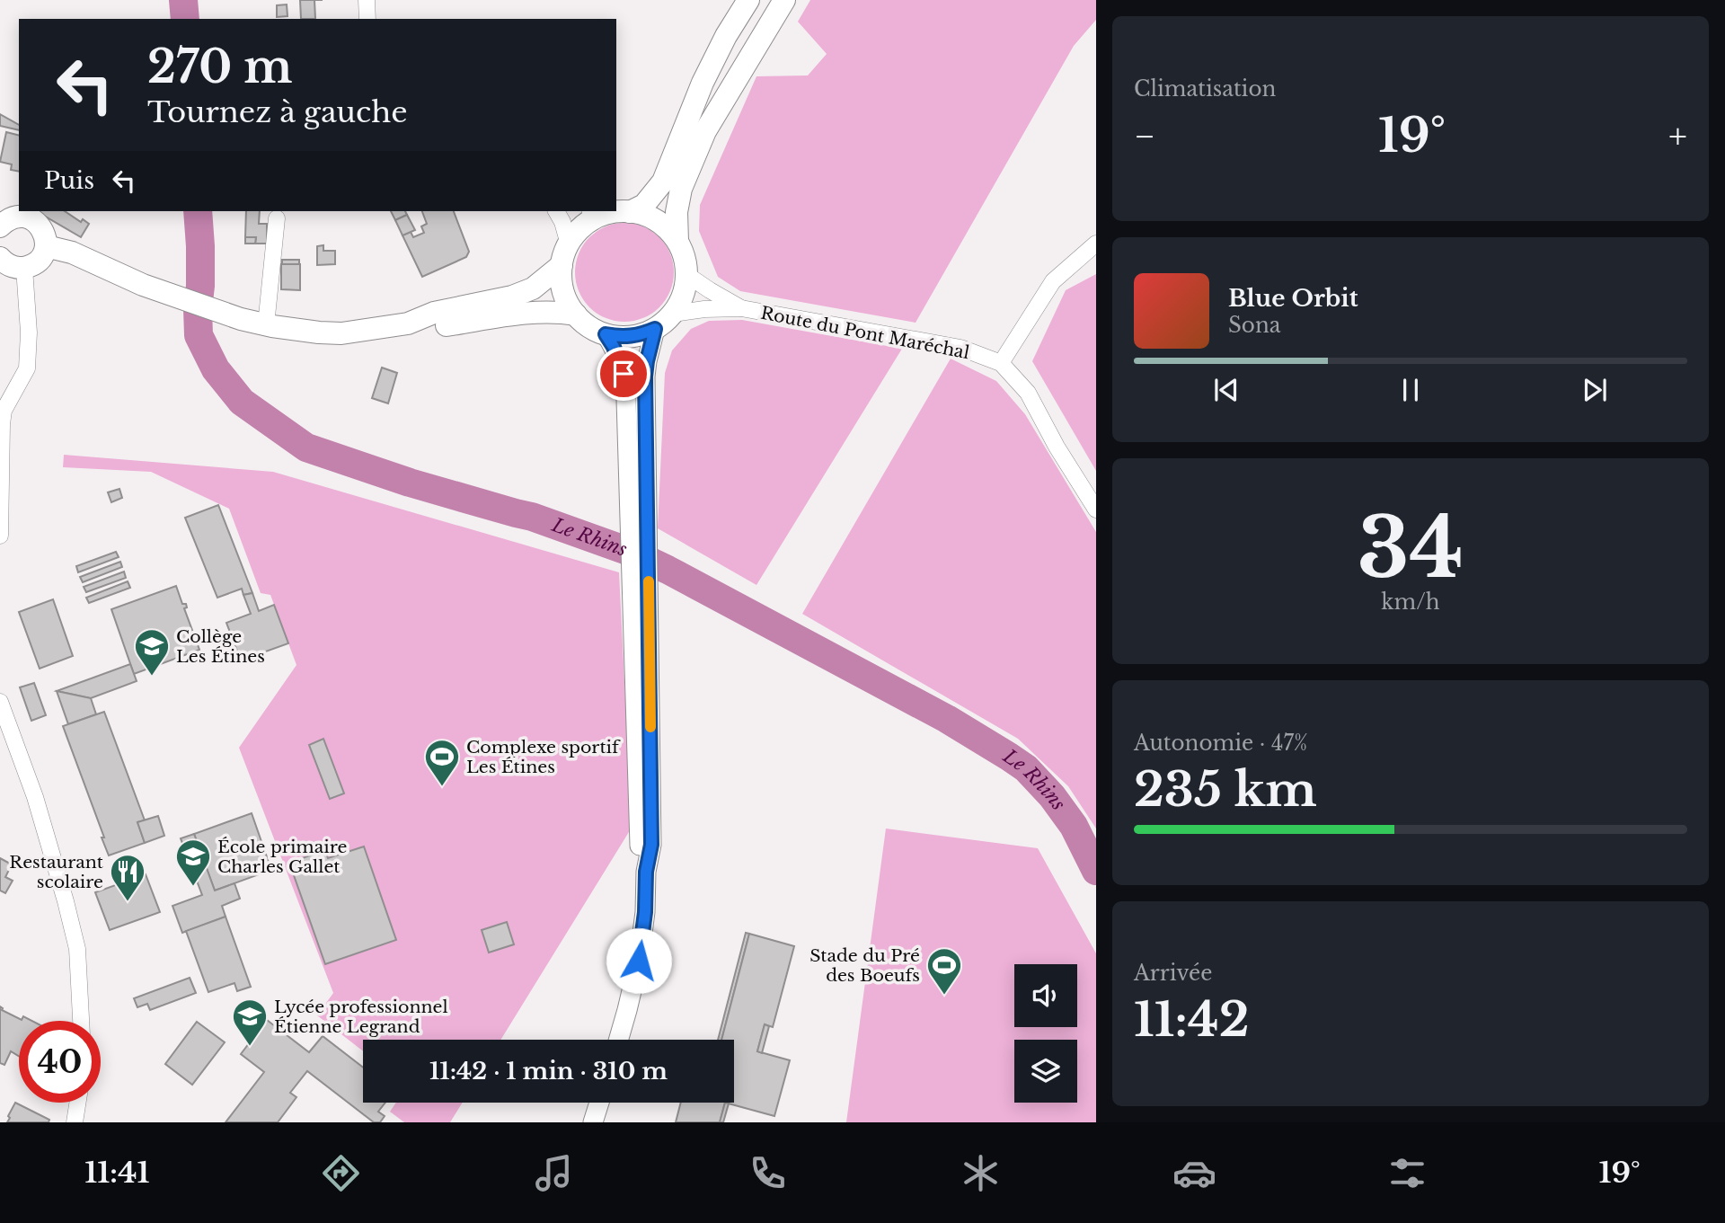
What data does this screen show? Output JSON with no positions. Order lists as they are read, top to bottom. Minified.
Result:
{"streets":{"street":["Route du Pont Maréchal"]},"water":["Le Rhins"],"places":{"school or university":["Collège Les Étines","École primaire Charles Gallet","Lycée professionnel Étienne Legrand"],"sports":["Complexe sportif Les Étines","Stade du Pré des Boeufs"],"restaurant":["Restaurant scolaire"]},"page":{"tile":["Climatisation",["34","km/h"],["Autonomie · 47%","235 km"],["Arrivée","11:42"]],"turn":["270 m","Tournez à gauche"],"heat":["−","19°","+"],"then":"Puis","song":["Blue Orbit","Sona"],"limit":"40","trip":"11:42 · 1 min · 310 m","tabs":["11:41","19°"]}}
